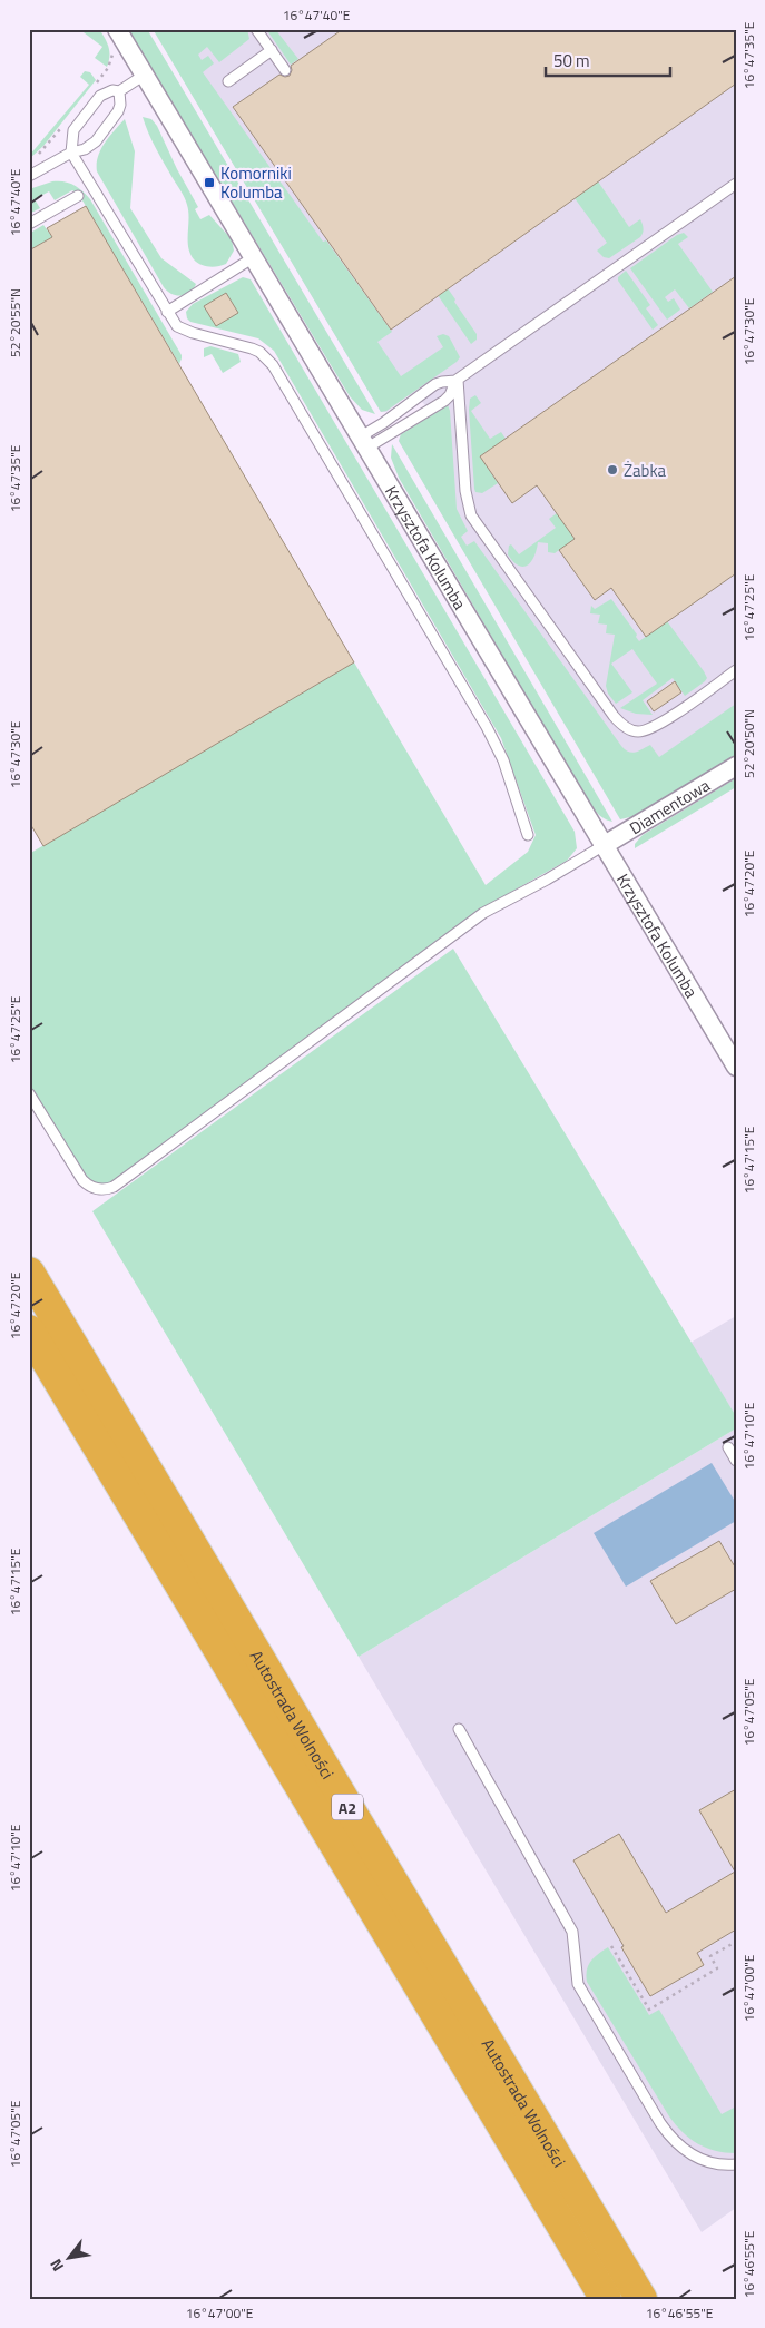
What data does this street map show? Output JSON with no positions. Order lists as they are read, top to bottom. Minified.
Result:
{"streets":{"highway":["Autostrada Wolności","A2"],"street":["Krzysztofa Kolumba","Diamentowa"]},"crossings":[["Krzysztofa Kolumba","Diamentowa"]],"places":{"transit":["Komorniki Kolumba"],"other":["Żabka"]},"scale_bar":"50 m","north":"bottom left","coordinates":["16°47'40\"E","16°47'35\"E","52°20'55\"N","16°47'30\"E","16°47'25\"E","52°20'50\"N","16°47'20\"E","16°47'15\"E","16°47'10\"E","16°47'05\"E","16°47'00\"E","16°46'55\"E"]}
